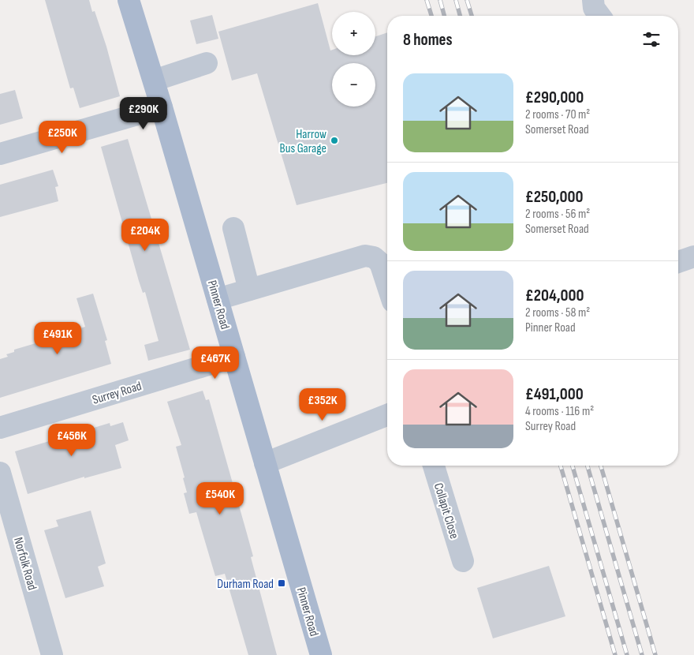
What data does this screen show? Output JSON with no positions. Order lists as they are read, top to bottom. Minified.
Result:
{"streets":{"main road":["Pinner Road"],"street":["Surrey Road","Collapit Close","Norfolk Road"]},"crossings":[["Pinner Road","Surrey Road"]],"places":{"other":["Harrow Bus Garage"],"transit":["Durham Road"]},"page":{"map_buttons":["+","−"],"heading":"8 homes","list":[{"name":"£290,000","note":"2 rooms · 70 m² · Somerset Road"},{"name":"£250,000","note":"2 rooms · 56 m² · Somerset Road"},{"name":"£204,000","note":"2 rooms · 58 m² · Pinner Road"},{"name":"£491,000","note":"4 rooms · 116 m² · Surrey Road"}],"price":["£290K","£250K","£204K","£491K","£467K","£352K","£456K","£540K"]}}
